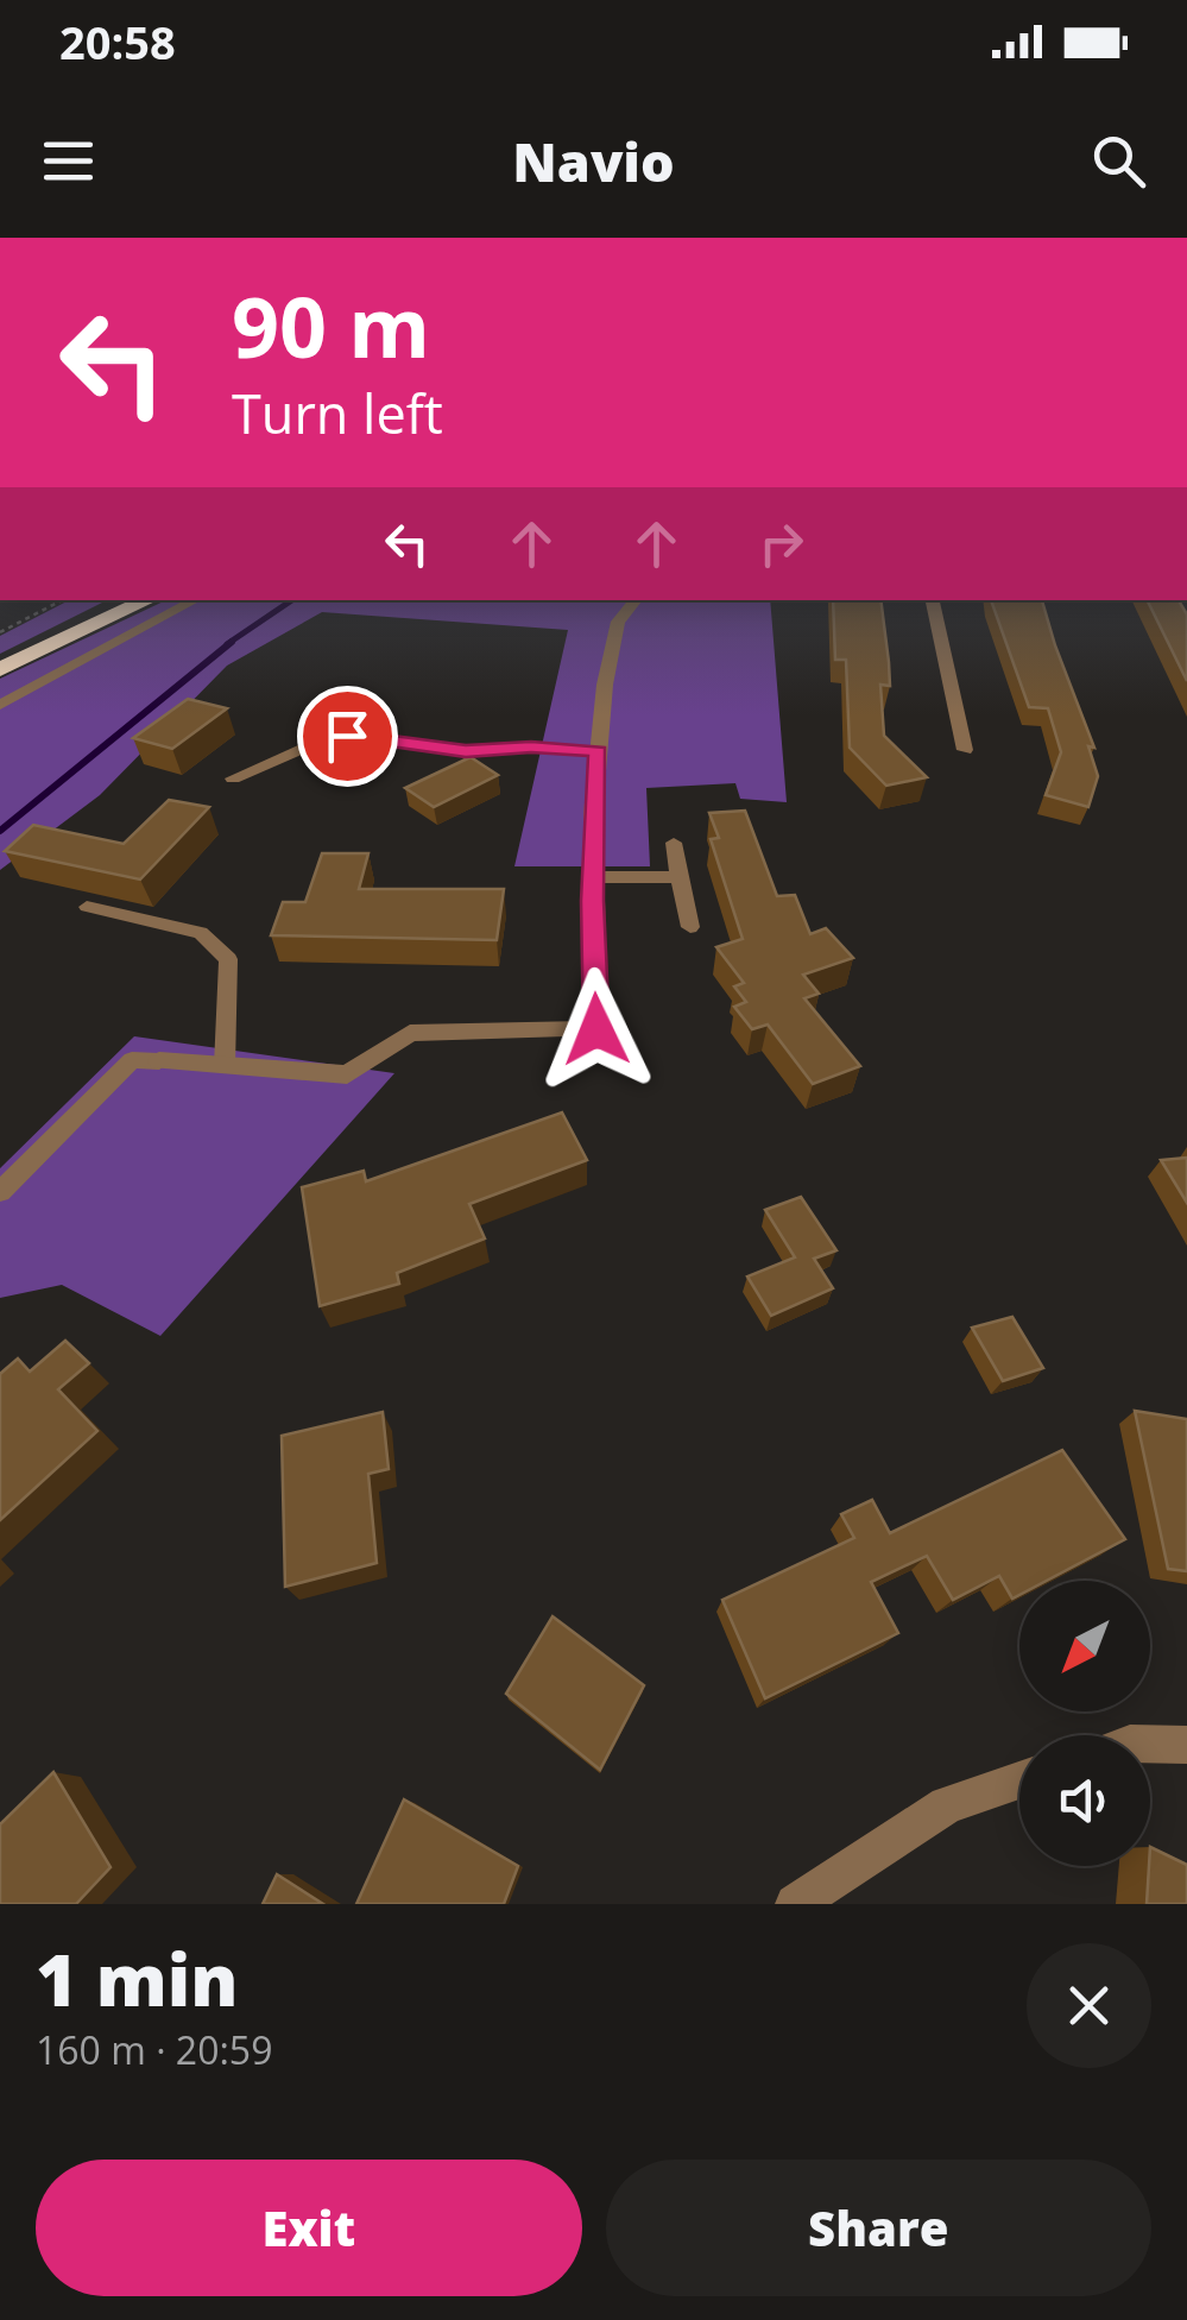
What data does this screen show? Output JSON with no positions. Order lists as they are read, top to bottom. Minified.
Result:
{"north":"bottom left","page":{"status":"20:58","header":"Navio","turn":["90 m","Turn left"],"heading":["1 min","160 m · 20:59"],"buttons":["Exit","Share"]}}
